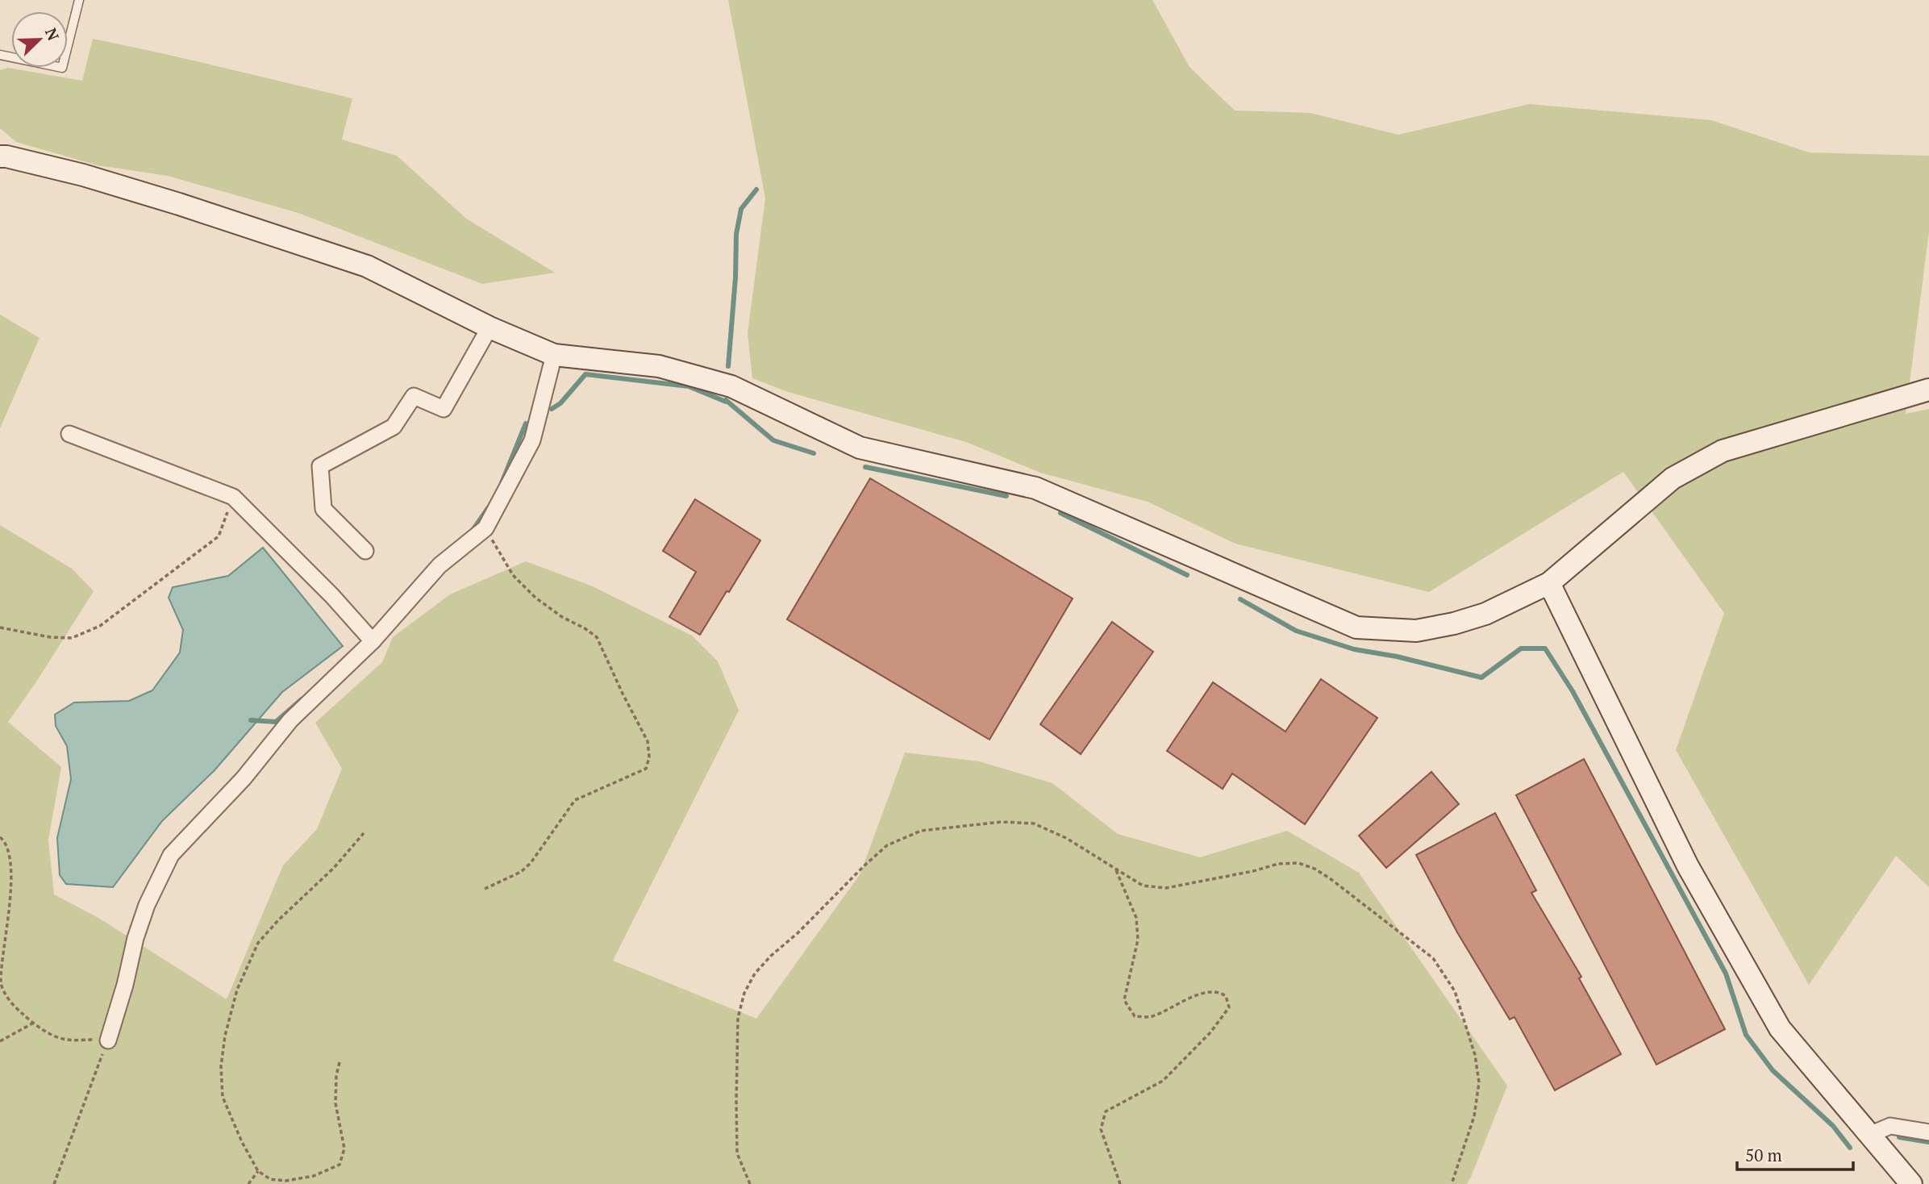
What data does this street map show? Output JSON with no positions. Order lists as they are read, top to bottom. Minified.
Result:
{"scale_bar":"50 m","north":"top right"}
